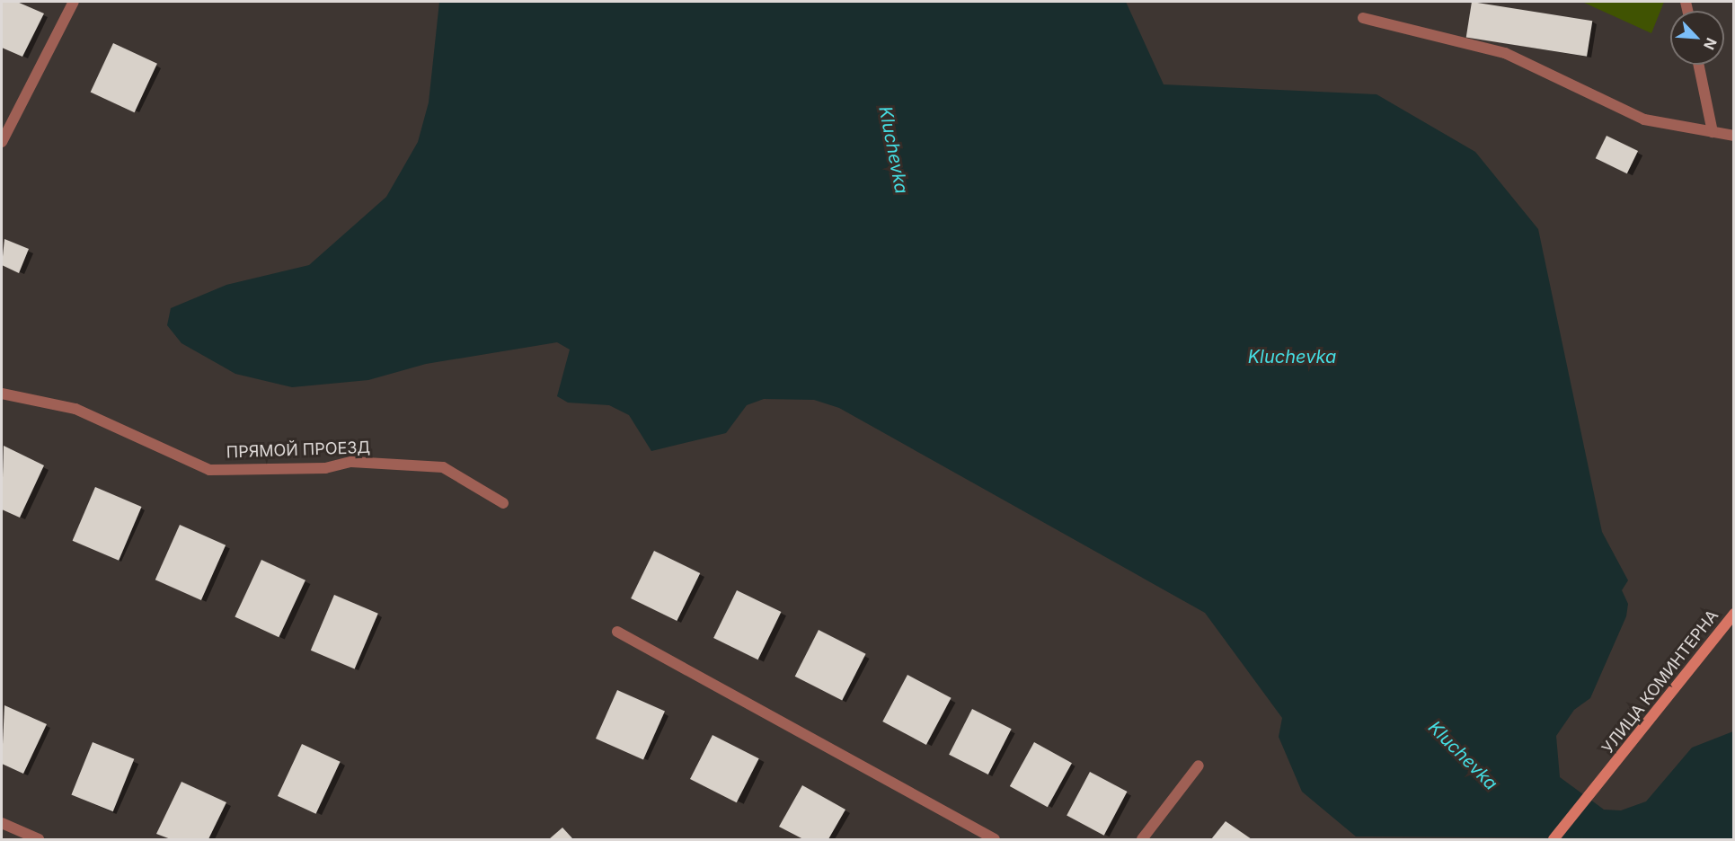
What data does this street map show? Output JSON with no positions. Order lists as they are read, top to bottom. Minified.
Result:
{"streets":{"street":["ПРЯМОЙ ПРОЕЗД","УЛИЦА КОМИНТЕРНА"]},"water":["Kluchevka"],"north":"bottom right"}
